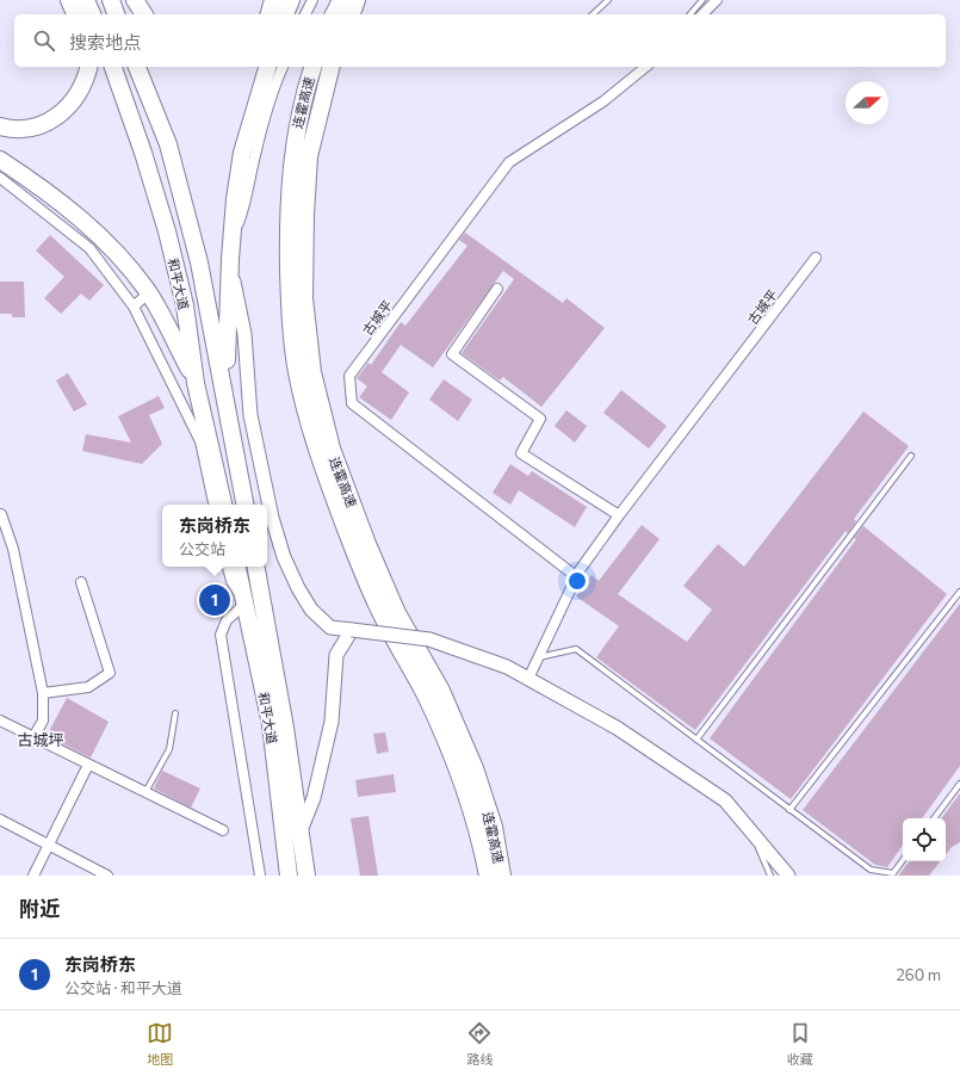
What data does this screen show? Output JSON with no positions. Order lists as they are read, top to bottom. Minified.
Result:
{"streets":{"highway":["连霍高速","和平大道"],"street":["古城平"]},"districts":["古城坪"],"north":"right","page":{"search":"搜索地点","popup":["东岗桥东","公交站"],"pins":"1","heading":"附近","list":[{"mark":"1","name":"东岗桥东","note":"公交站 · 和平大道","value":"260 m"}],"nav":["地图","路线","收藏"]}}
